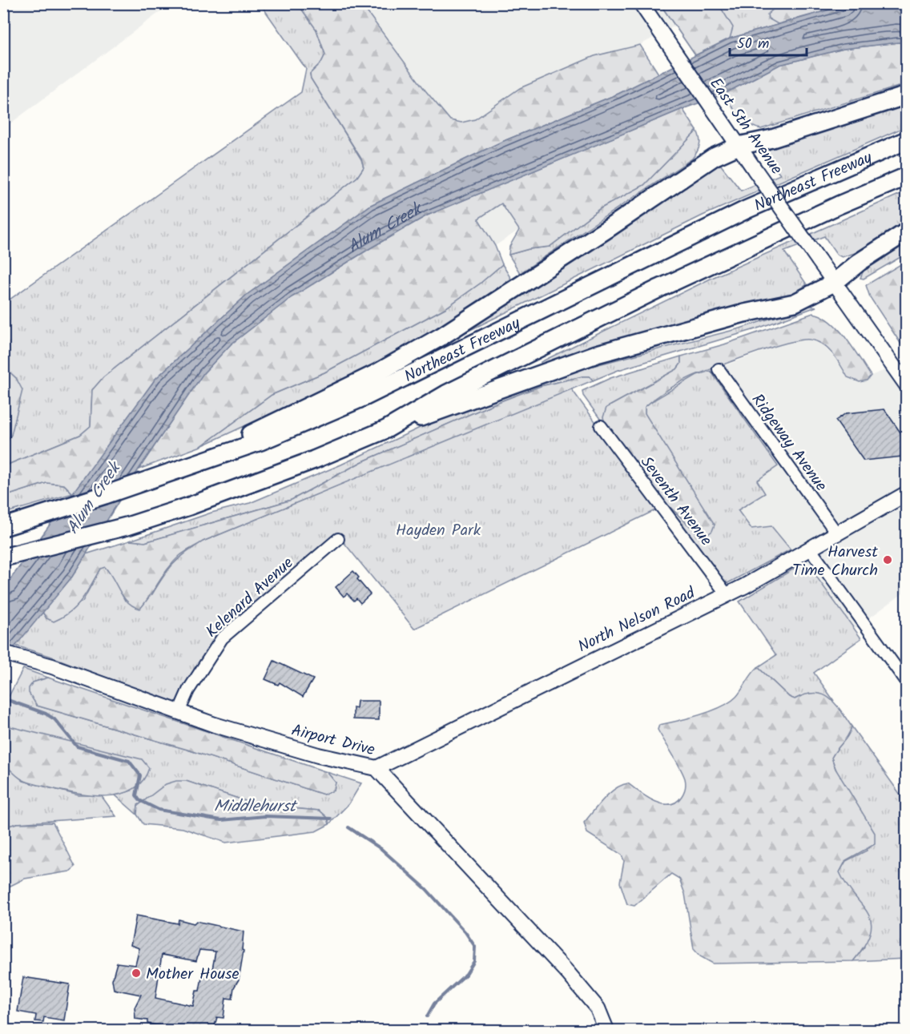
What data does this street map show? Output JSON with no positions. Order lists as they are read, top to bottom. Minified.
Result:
{"streets":{"highway":["Northeast Freeway"],"main road":["East 5th Avenue","North Nelson Road","Airport Drive"],"street":["Ridgeway Avenue","Seventh Avenue","Kelenard Avenue"]},"crossings":[["Ridgeway Avenue","North Nelson Road"],["Seventh Avenue","North Nelson Road"],["Kelenard Avenue","Airport Drive"],["North Nelson Road","Airport Drive"]],"water":["Alum Creek","Middlehurst"],"parks":["Hayden Park"],"places":["Harvest Time Church","Mother House"],"scale_bar":"50 m"}
